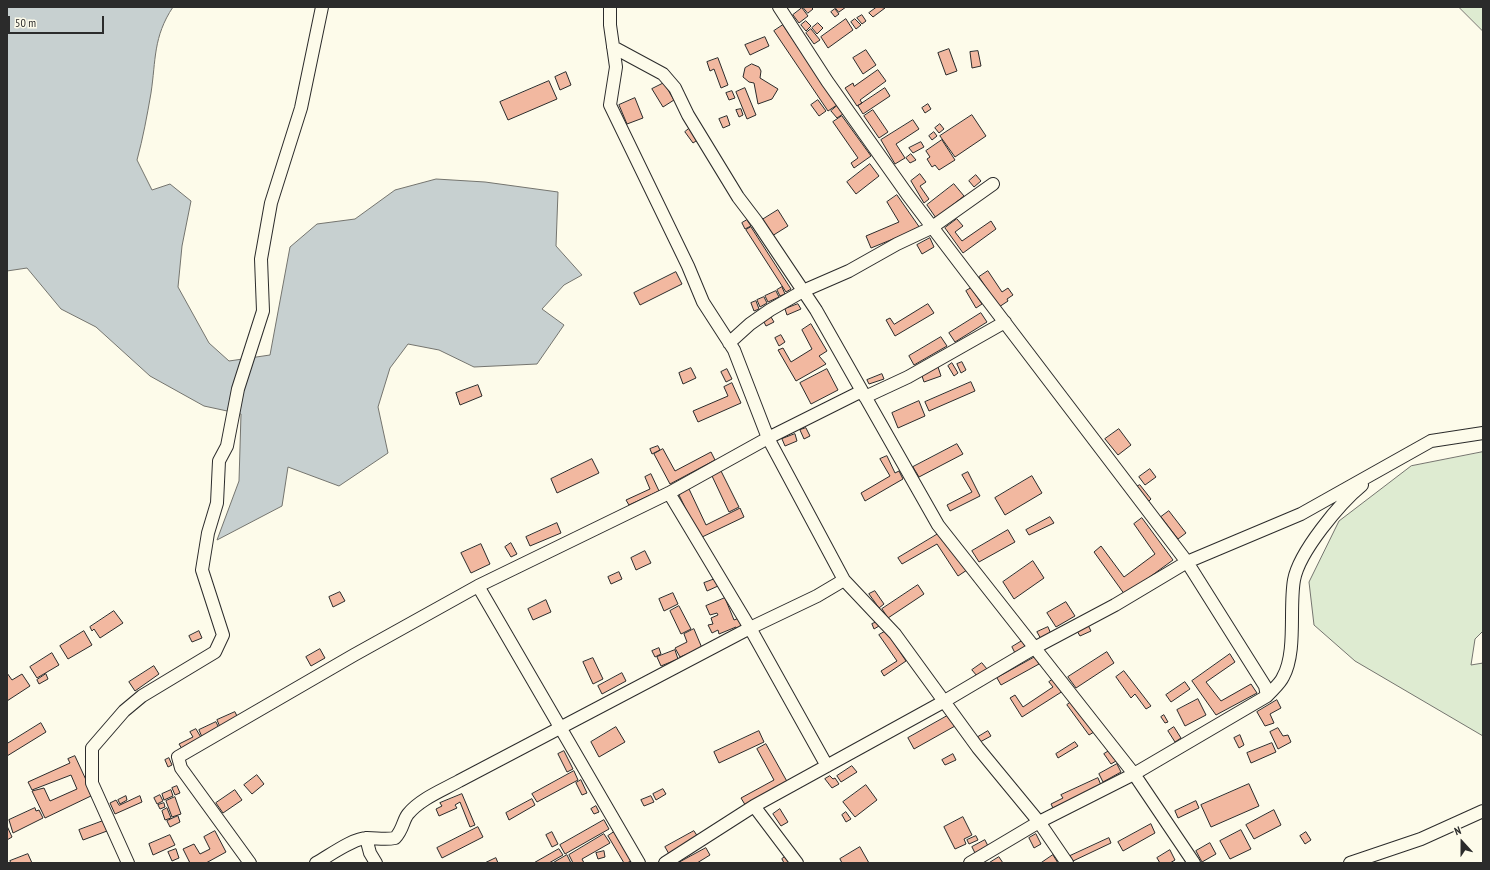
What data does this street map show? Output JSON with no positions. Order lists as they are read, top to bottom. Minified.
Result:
{"scale_bar":"50 m","north":"top"}
